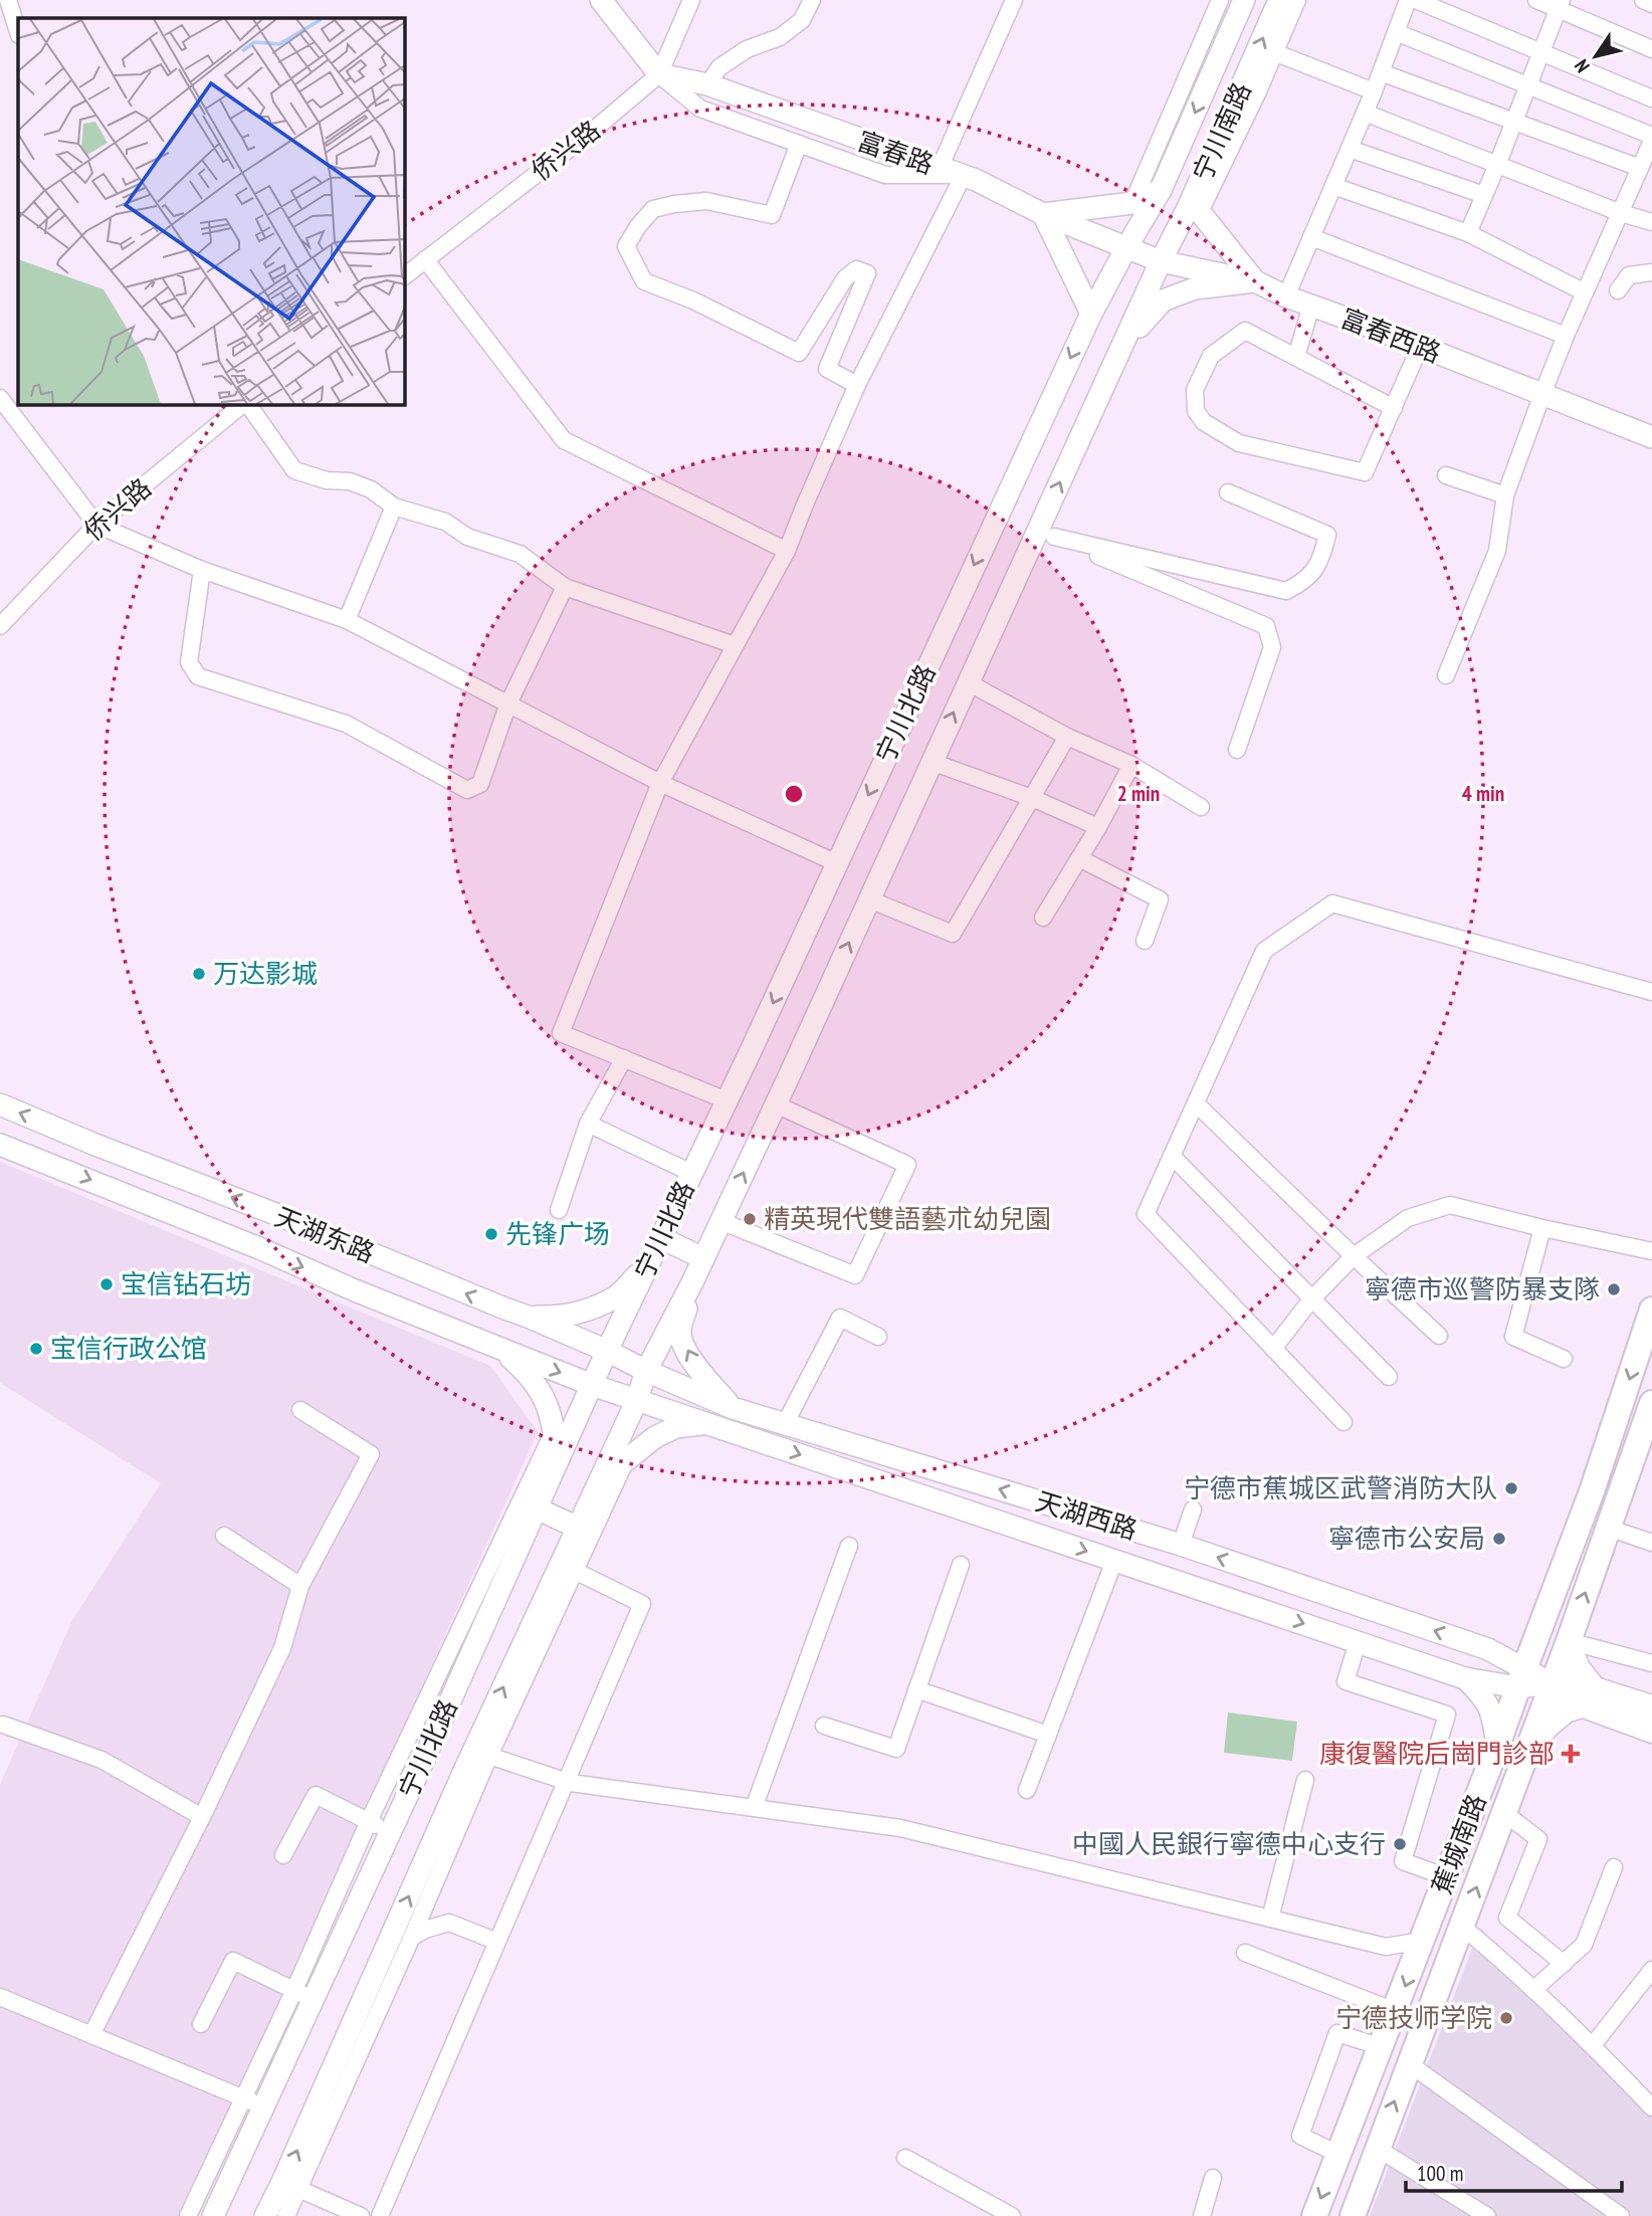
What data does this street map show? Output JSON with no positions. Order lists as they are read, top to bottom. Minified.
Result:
{"streets":{"highway":["蕉城南路"],"main road":["宁川南路","富春路","富春西路","宁川北路","天湖东路","天湖西路"],"street":["侨兴路"]},"crossings":[["宁川南路","富春路"],["宁川南路","富春西路"],["宁川南路","宁川北路"],["侨兴路","富春路"],["富春路","富春西路"],["富春路","宁川北路"],["富春西路","宁川北路"],["宁川北路","天湖东路"],["宁川北路","天湖西路"],["天湖东路","天湖西路"],["天湖西路","蕉城南路"]],"places":{"other":["万达影城","精英現代雙語藝朮幼兒園","先锋广场","宝信钻石坊","寧德市巡警防暴支隊","宝信行政公馆","宁德市蕉城区武警消防大队","寧德市公安局","中國人民銀行寧德中心支行","宁德技师学院"],"health":["康復醫院后崗門診部"]},"scale_bar":"100 m","north":"bottom left","rings":["2 min","4 min"]}
